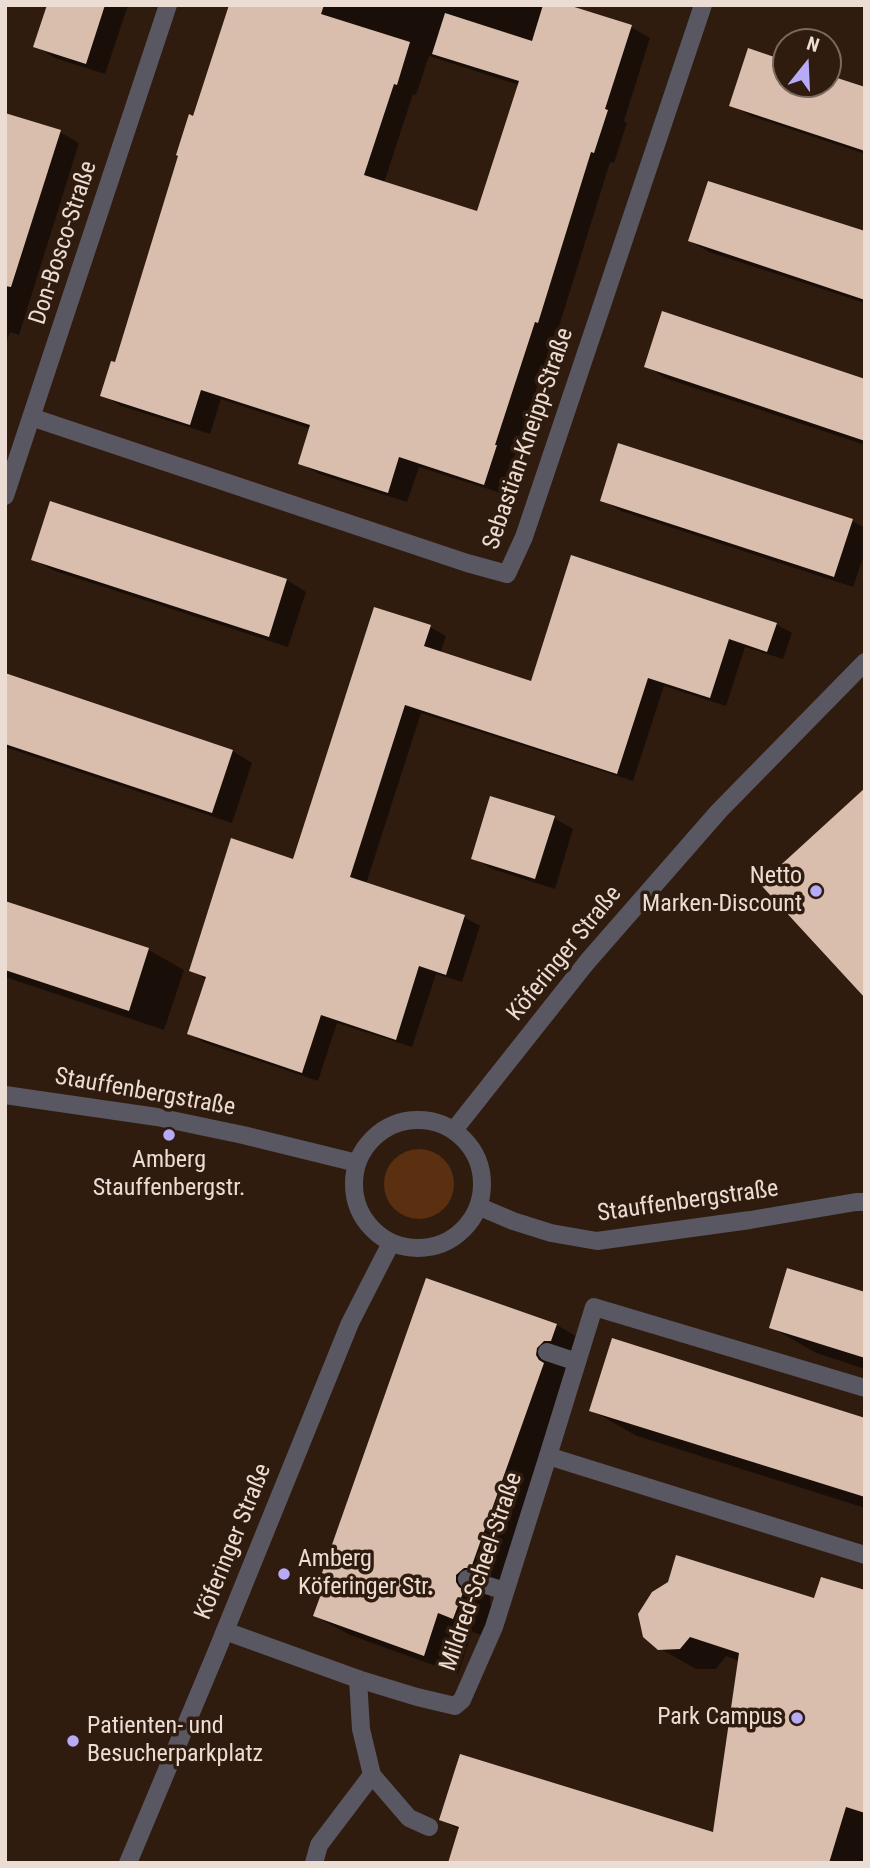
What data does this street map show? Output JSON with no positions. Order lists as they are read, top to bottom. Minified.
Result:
{"streets":{"street":["Don-Bosco-Straße","Sebastian-Kneipp-Straße","Köferinger Straße","Stauffenbergstraße","Mildred-Scheel-Straße"]},"crossings":[["Don-Bosco-Straße","Sebastian-Kneipp-Straße"],["Köferinger Straße","Stauffenbergstraße"],["Köferinger Straße","Mildred-Scheel-Straße"]],"places":["Netto Marken-Discount","Amberg Stauffenbergstr.","Amberg Köferinger Str.","Park Campus","Patienten- und Besucherparkplatz"],"north":"top"}
